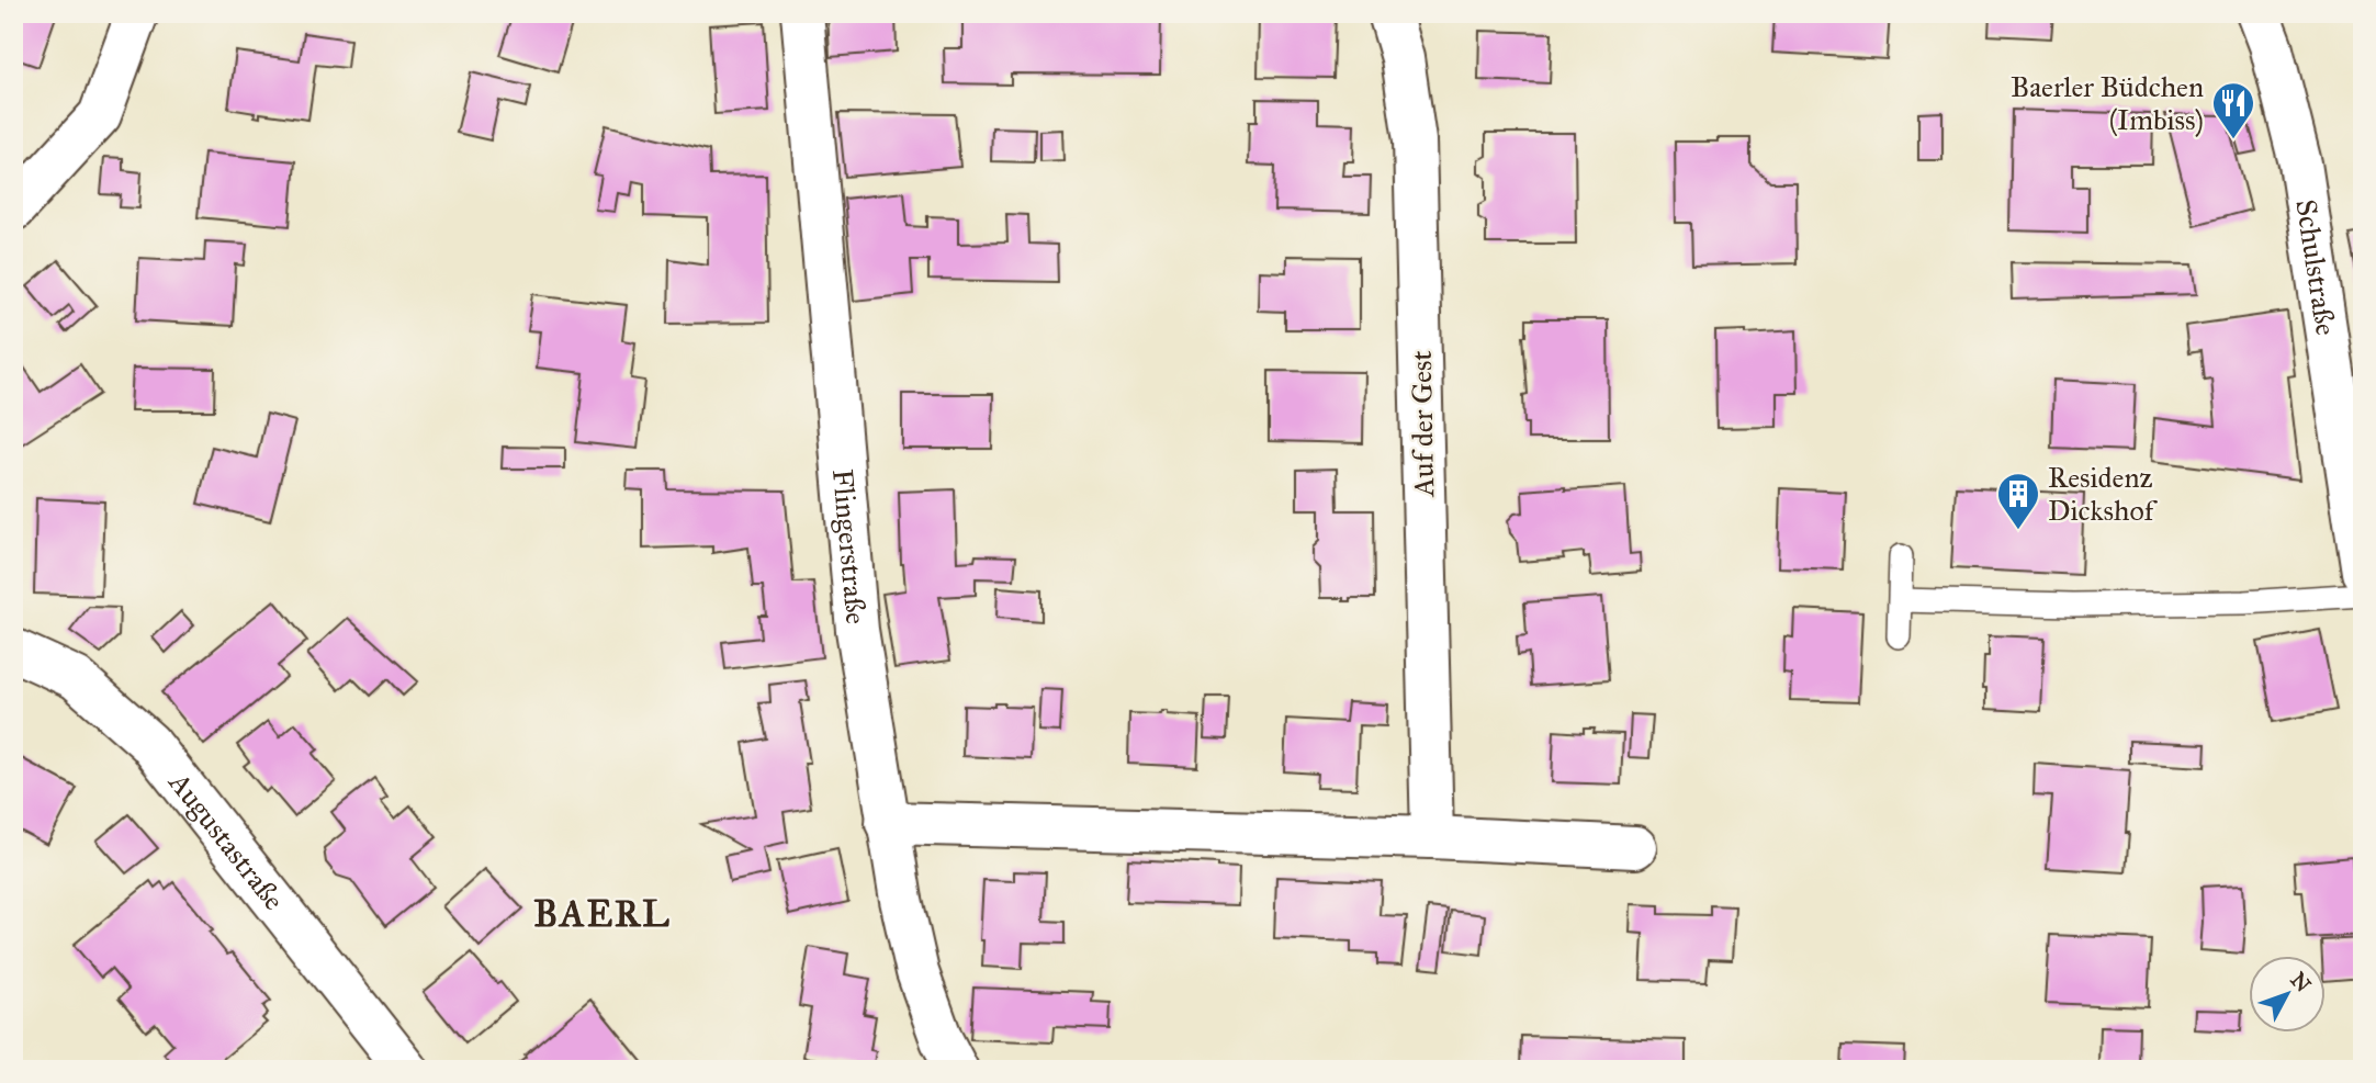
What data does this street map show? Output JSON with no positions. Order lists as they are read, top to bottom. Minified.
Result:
{"streets":{"street":["Schulstraße","Auf der Gest","Flingerstraße","Augustastraße"]},"districts":["BAERL"],"places":{"restaurant":["Baerler Büdchen (Imbiss)"],"building":["Residenz Dickshof"]},"north":"top right"}
